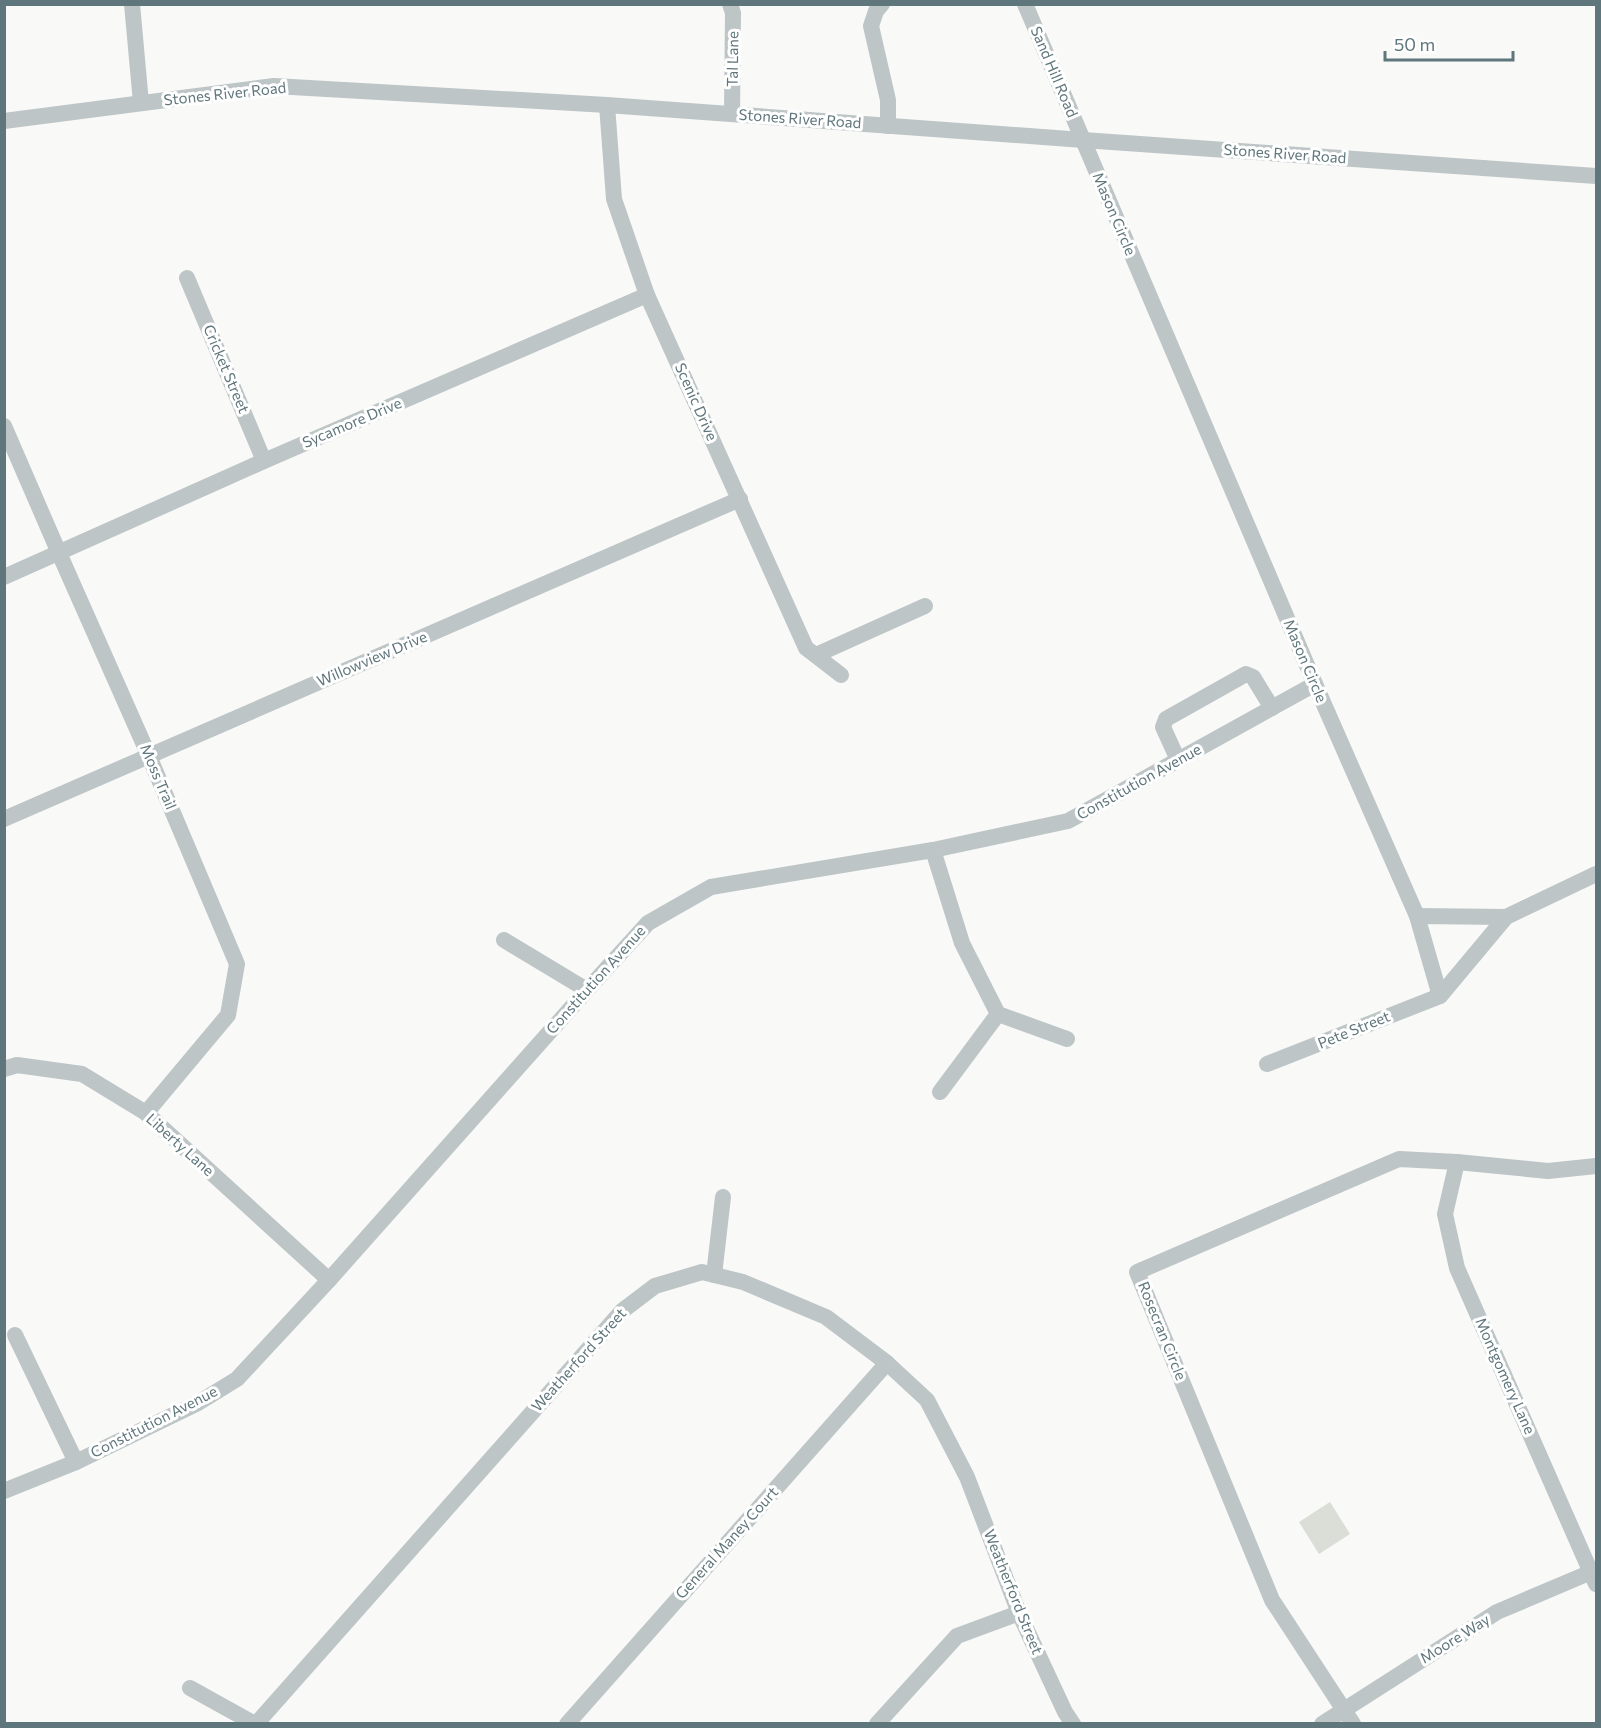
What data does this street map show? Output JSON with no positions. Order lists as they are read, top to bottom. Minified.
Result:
{"streets":{"street":["Tal Lane","Sand Hill Road","Stones River Road","Mason Circle","Cricket Street","Scenic Drive","Sycamore Drive","Willowview Drive","Moss Trail","Constitution Avenue","Pete Street","Liberty Lane","Rosecran Circle","Weatherford Street","Montgomery Lane","General Maney Court","Moore Way"]},"crossings":[["Tal Lane","Stones River Road"],["Sand Hill Road","Stones River Road"],["Sand Hill Road","Mason Circle"],["Stones River Road","Mason Circle"],["Stones River Road","Scenic Drive"],["Mason Circle","Constitution Avenue"],["Mason Circle","Pete Street"],["Cricket Street","Sycamore Drive"],["Scenic Drive","Sycamore Drive"],["Scenic Drive","Willowview Drive"],["Sycamore Drive","Moss Trail"],["Willowview Drive","Moss Trail"],["Moss Trail","Liberty Lane"],["Constitution Avenue","Liberty Lane"],["Rosecran Circle","Montgomery Lane"],["Rosecran Circle","Moore Way"],["Weatherford Street","General Maney Court"],["Montgomery Lane","Moore Way"]],"scale_bar":"50 m"}
